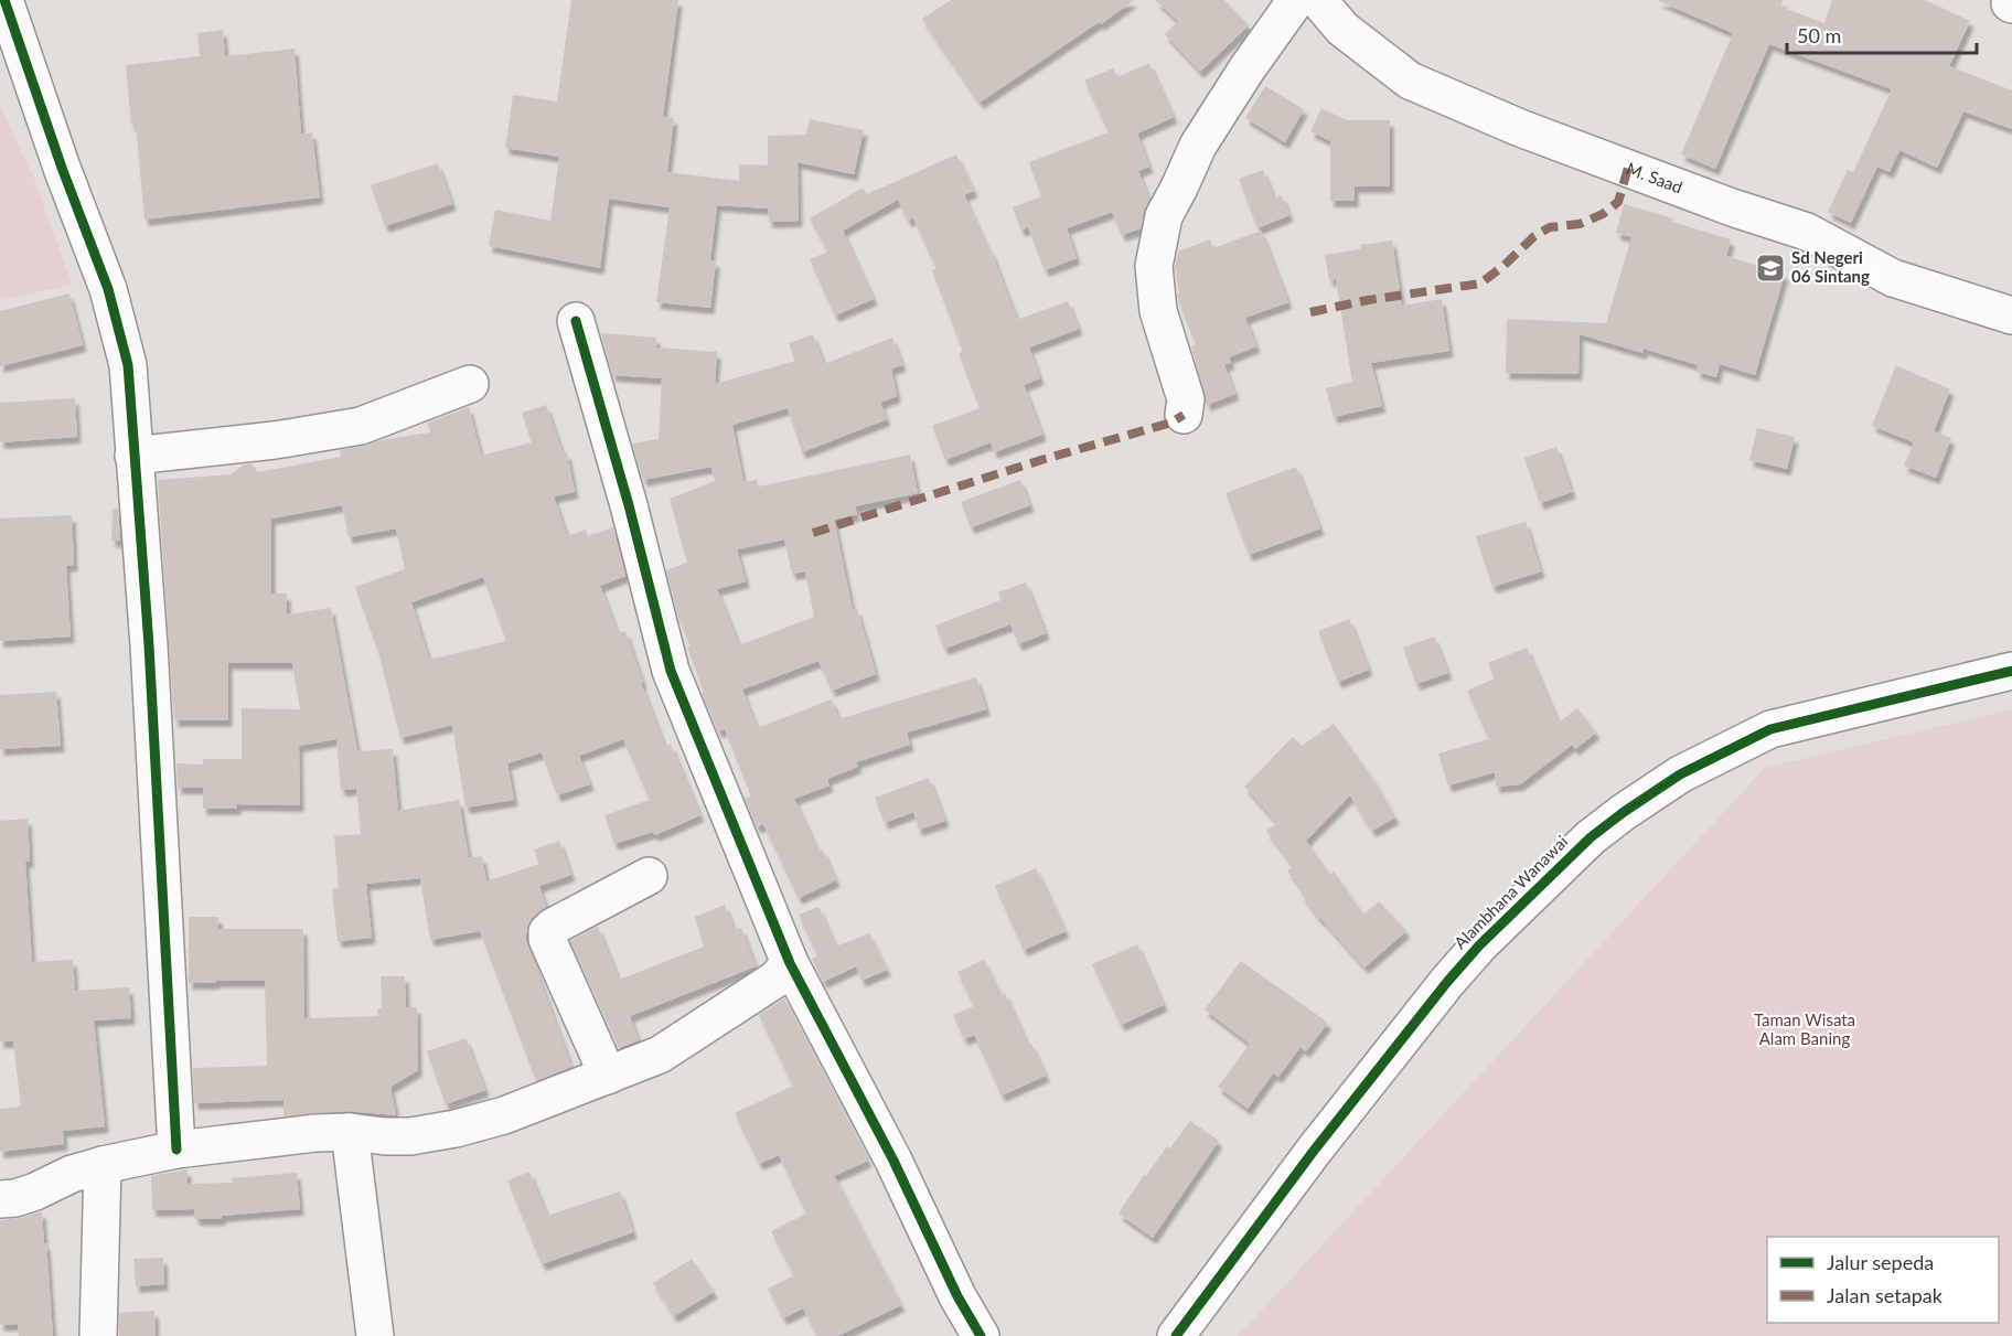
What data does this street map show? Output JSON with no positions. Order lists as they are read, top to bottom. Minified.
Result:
{"streets":{"street":["M. Saad","Alambhana Wanawai"]},"parks":["Taman Wisata Alam Baning"],"places":{"school or university":["Sd Negeri 06 Sintang"]},"legend":["Jalur sepeda","Jalan setapak"],"scale_bar":"50 m"}
